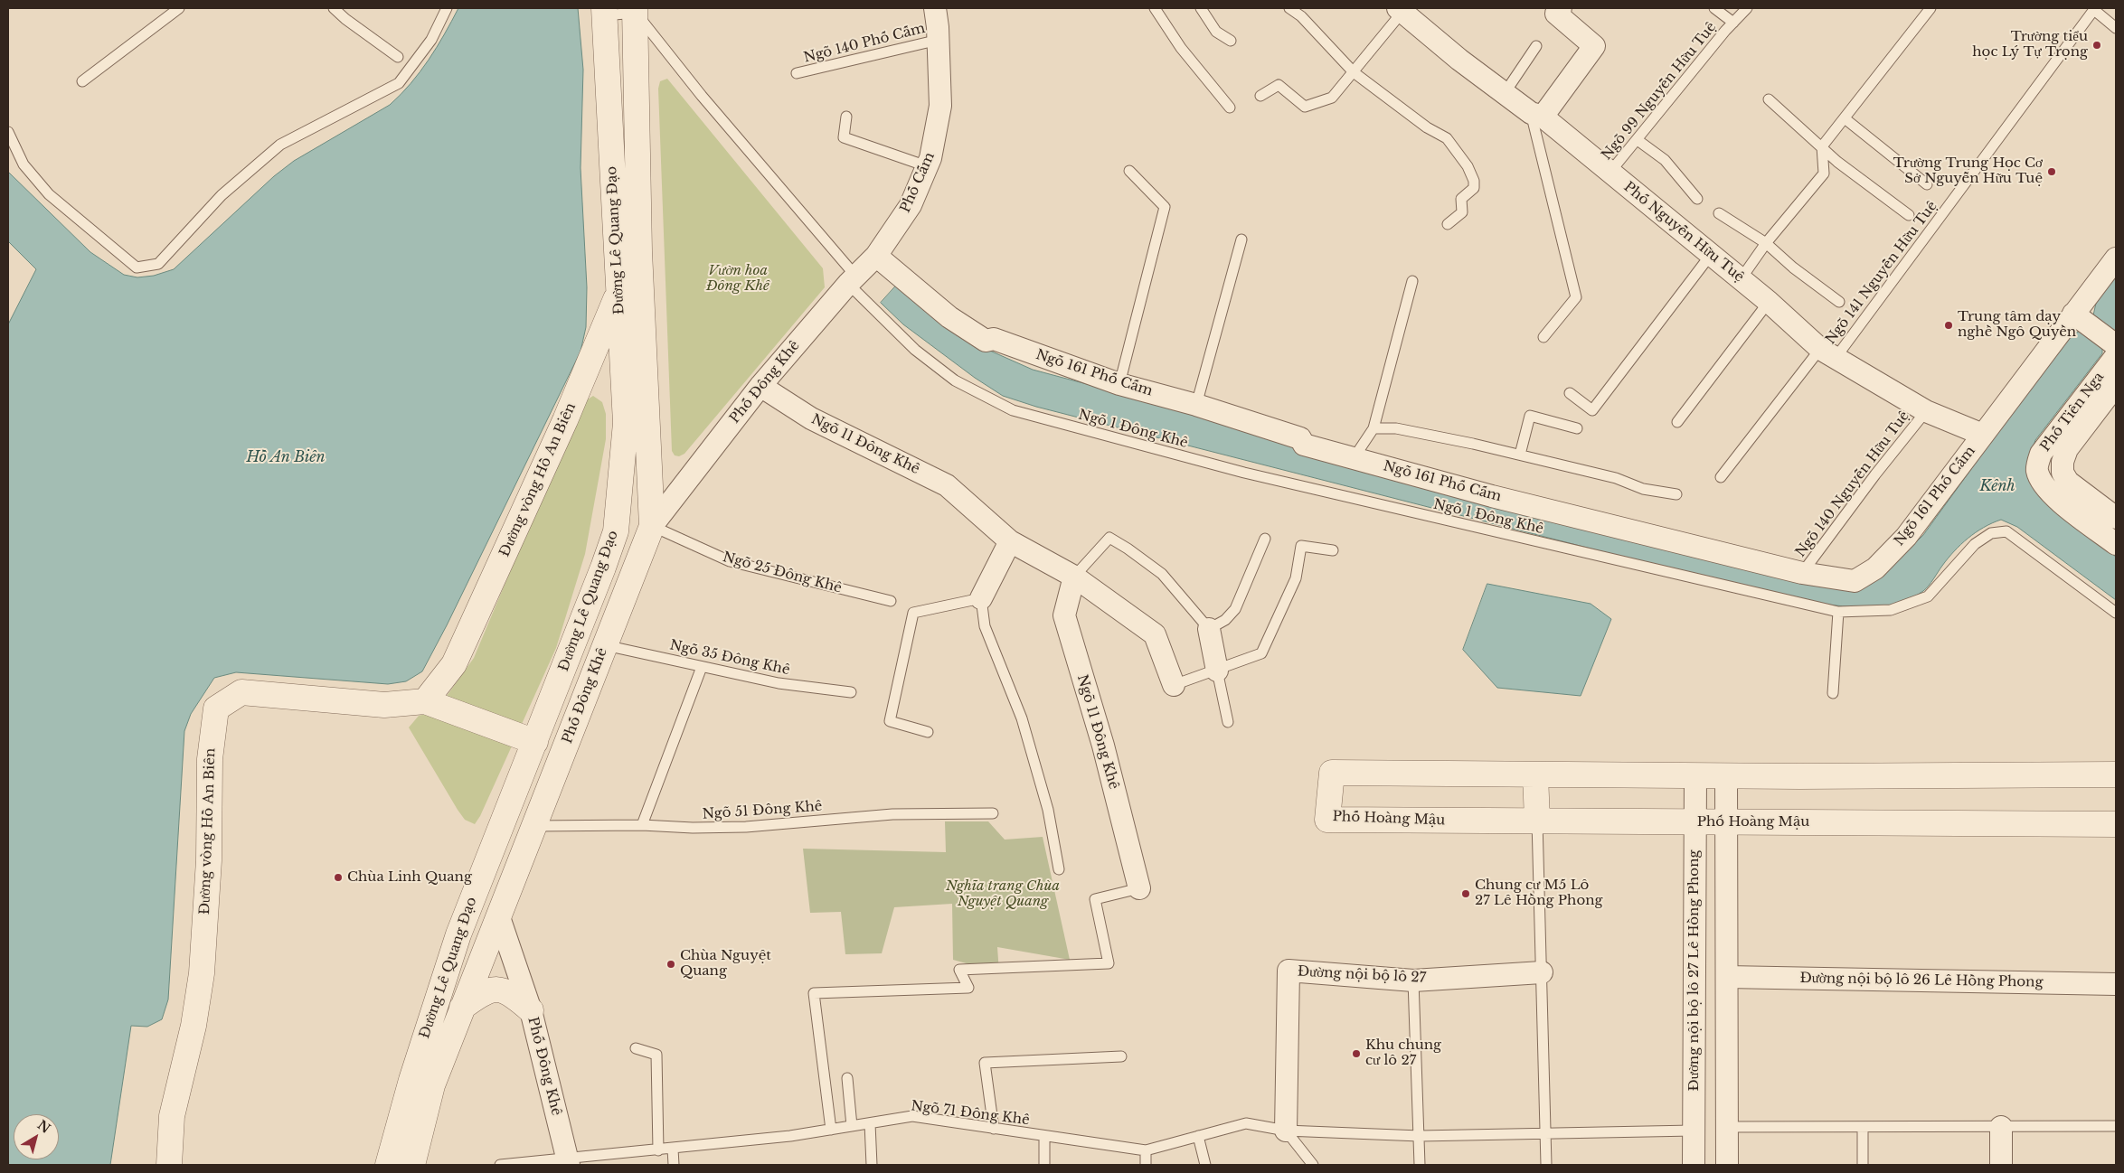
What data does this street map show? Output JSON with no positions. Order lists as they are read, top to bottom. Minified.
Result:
{"streets":{"street":["Phố Cấm","Phố Nguyễn Hữu Tuệ","Đường Lê Quang Đạo","Ngõ 161 Phố Cấm","Phố Đông Khê","Phố Tiên Nga","Ngõ 11 Đông Khê","Đường vòng Hồ An Biên","Phố Hoàng Mậu","Đường nội bộ lô 27 Lê Hồng Phong","Đường nội bộ lô 27","Đường nội bộ lô 26 Lê Hồng Phong"],"lane":["Ngõ 140 Phố Cấm","Ngõ 99 Nguyễn Hữu Tuệ","Ngõ 141 Nguyễn Hữu Tuệ","Ngõ 1 Đông Khê","Ngõ 140 Nguyễn Hữu Tuệ","Ngõ 25 Đông Khê","Ngõ 35 Đông Khê","Ngõ 51 Đông Khê","Ngõ 71 Đông Khê"]},"crossings":[["Ngõ 140 Phố Cấm","Phố Cấm"],["Ngõ 99 Nguyễn Hữu Tuệ","Phố Nguyễn Hữu Tuệ"],["Phố Cấm","Phố Đông Khê"],["Phố Cấm","Ngõ 1 Đông Khê"],["Phố Nguyễn Hữu Tuệ","Ngõ 141 Nguyễn Hữu Tuệ"],["Phố Nguyễn Hữu Tuệ","Ngõ 161 Phố Cấm"],["Phố Nguyễn Hữu Tuệ","Ngõ 140 Nguyễn Hữu Tuệ"],["Đường Lê Quang Đạo","Phố Đông Khê"],["Đường Lê Quang Đạo","Ngõ 1 Đông Khê"],["Đường Lê Quang Đạo","Đường vòng Hồ An Biên"],["Đường Lê Quang Đạo","Ngõ 25 Đông Khê"],["Ngõ 161 Phố Cấm","Ngõ 140 Nguyễn Hữu Tuệ"],["Phố Đông Khê","Ngõ 1 Đông Khê"],["Phố Đông Khê","Ngõ 11 Đông Khê"],["Phố Đông Khê","Ngõ 25 Đông Khê"],["Phố Đông Khê","Ngõ 35 Đông Khê"],["Phố Đông Khê","Ngõ 51 Đông Khê"],["Phố Đông Khê","Ngõ 71 Đông Khê"],["Phố Hoàng Mậu","Đường nội bộ lô 27 Lê Hồng Phong"],["Đường nội bộ lô 27 Lê Hồng Phong","Ngõ 71 Đông Khê"],["Đường nội bộ lô 27","Ngõ 71 Đông Khê"]],"water":["Hồ An Biên","Kênh"],"parks":["Vườn hoa Đông Khê","Nghĩa trang Chùa Nguyệt Quang"],"places":["Trường tiểu học Lý Tự Trọng","Trường Trung Học Cơ Sở Nguyễn Hữu Tuệ","Trung tâm dạy nghề Ngô Quyền","Chùa Linh Quang","Chung cư M5 Lô 27 Lê Hồng Phong","Chùa Nguyệt Quang","Khu chung cư lô 27"],"north":"top right"}
